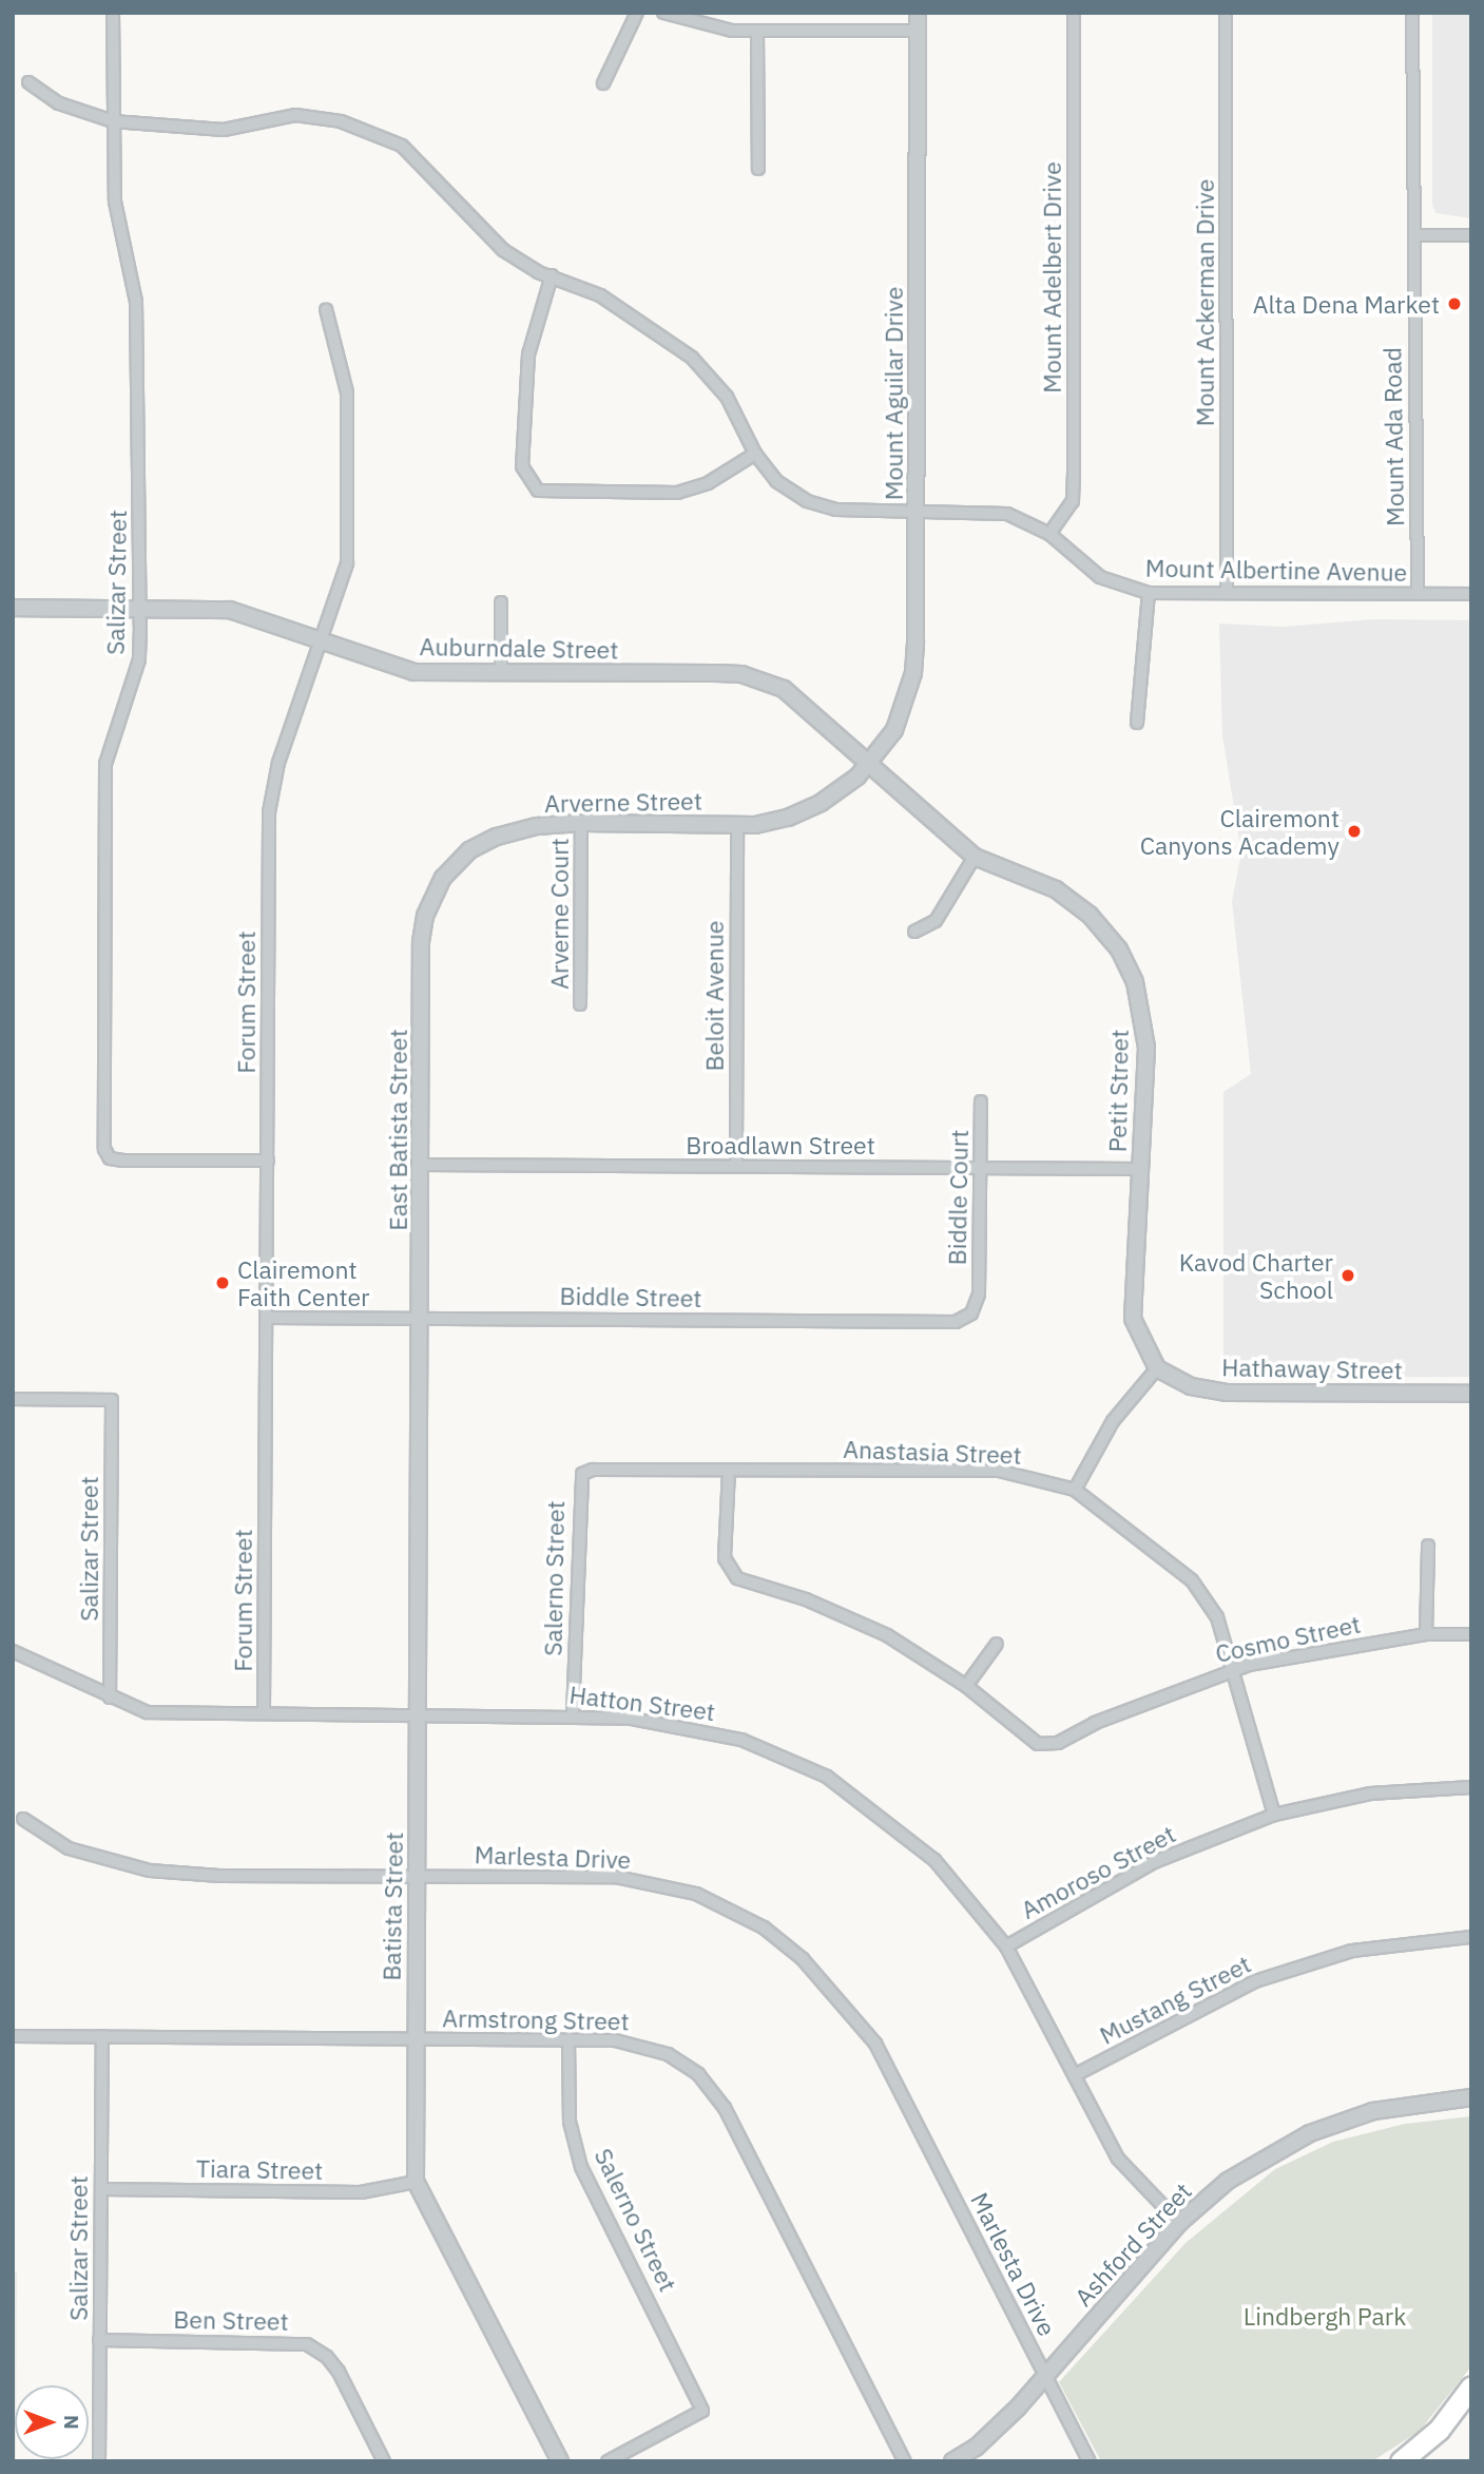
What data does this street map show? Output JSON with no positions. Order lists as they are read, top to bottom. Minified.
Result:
{"streets":{"street":["Mount Adelbert Drive","Mount Ackerman Drive","Mount Aguilar Drive","Mount Ada Road","Mount Albertine Avenue","Salizar Street","Auburndale Street","Arverne Street","Arverne Court","Beloit Avenue","Forum Street","Petit Street","East Batista Street","Broadlawn Street","Biddle Court","Biddle Street","Hathaway Street","Anastasia Street","Salerno Street","Cosmo Street","Hatton Street","Marlesta Drive","Amoroso Street","Batista Street","Mustang Street","Armstrong Street","Tiara Street","Ashford Street","Ben Street"]},"crossings":[["Mount Adelbert Drive","Mount Albertine Avenue"],["Mount Ackerman Drive","Mount Albertine Avenue"],["Mount Aguilar Drive","Mount Albertine Avenue"],["Mount Aguilar Drive","Auburndale Street"],["Mount Aguilar Drive","Arverne Street"],["Mount Aguilar Drive","Petit Street"],["Mount Ada Road","Mount Albertine Avenue"],["Mount Albertine Avenue","Salizar Street"],["Salizar Street","Auburndale Street"],["Salizar Street","Forum Street"],["Salizar Street","Hatton Street"],["Salizar Street","Armstrong Street"],["Salizar Street","Tiara Street"],["Salizar Street","Ben Street"],["Auburndale Street","Arverne Street"],["Auburndale Street","Forum Street"],["Auburndale Street","Petit Street"],["Arverne Street","Arverne Court"],["Arverne Street","Beloit Avenue"],["Arverne Street","Petit Street"],["Arverne Street","East Batista Street"],["Beloit Avenue","Broadlawn Street"],["Forum Street","Biddle Street"],["Forum Street","Hatton Street"],["Petit Street","Broadlawn Street"],["Petit Street","Hathaway Street"],["East Batista Street","Broadlawn Street"],["East Batista Street","Biddle Street"],["East Batista Street","Batista Street"],["Broadlawn Street","Biddle Court"],["Biddle Court","Biddle Street"],["Biddle Street","Batista Street"],["Anastasia Street","Salerno Street"],["Anastasia Street","Cosmo Street"],["Anastasia Street","Amoroso Street"],["Salerno Street","Hatton Street"],["Salerno Street","Armstrong Street"],["Hatton Street","Amoroso Street"],["Hatton Street","Batista Street"],["Hatton Street","Mustang Street"],["Hatton Street","Ashford Street"],["Marlesta Drive","Batista Street"],["Marlesta Drive","Ashford Street"],["Batista Street","Armstrong Street"],["Batista Street","Tiara Street"]],"parks":["Lindbergh Park"],"places":["Alta Dena Market","Clairemont Canyons Academy","Kavod Charter School","Clairemont Faith Center"],"north":"right"}
